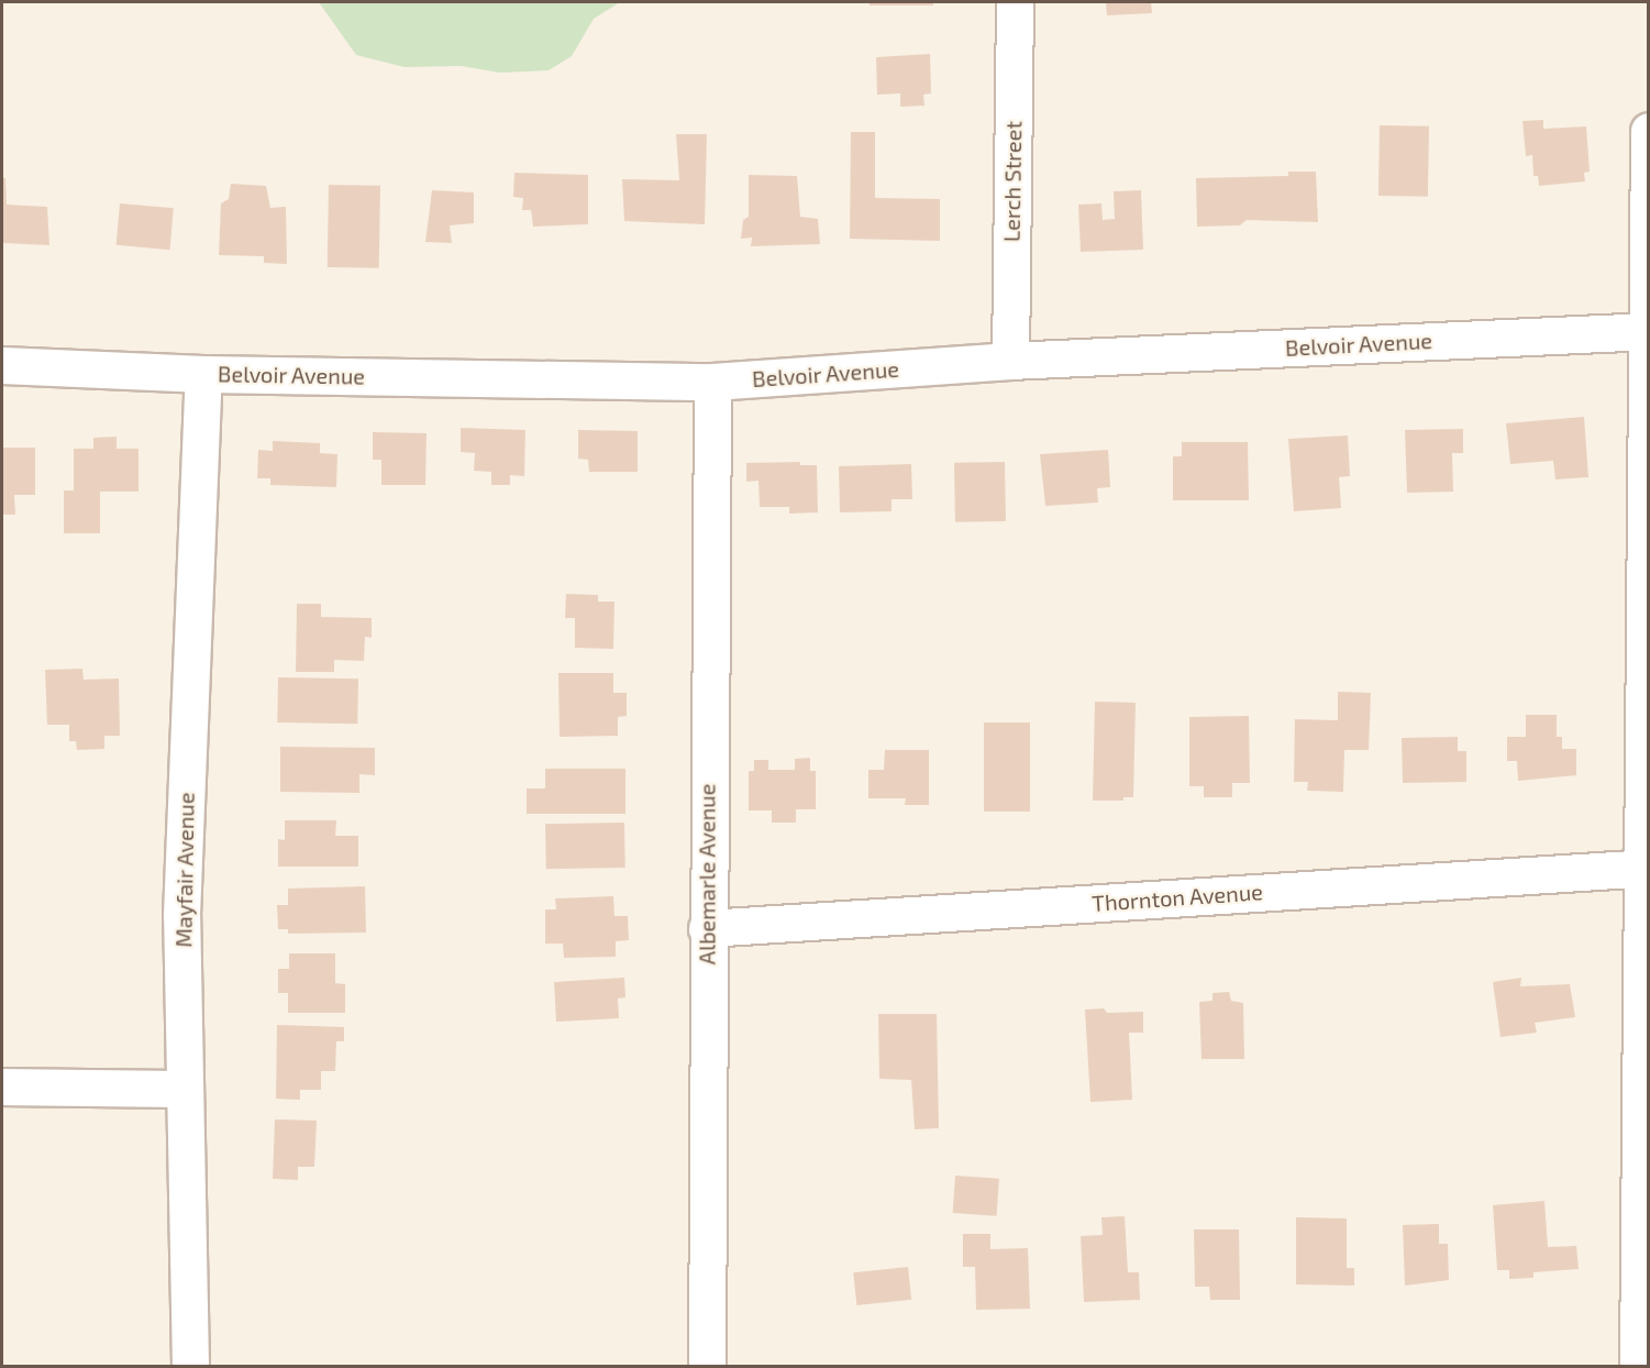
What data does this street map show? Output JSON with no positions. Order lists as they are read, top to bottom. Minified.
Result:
{"streets":{"street":["Lerch Street","Belvoir Avenue","Mayfair Avenue","Albemarle Avenue","Thornton Avenue"]},"crossings":[["Lerch Street","Belvoir Avenue"],["Belvoir Avenue","Mayfair Avenue"],["Belvoir Avenue","Albemarle Avenue"],["Albemarle Avenue","Thornton Avenue"]]}
